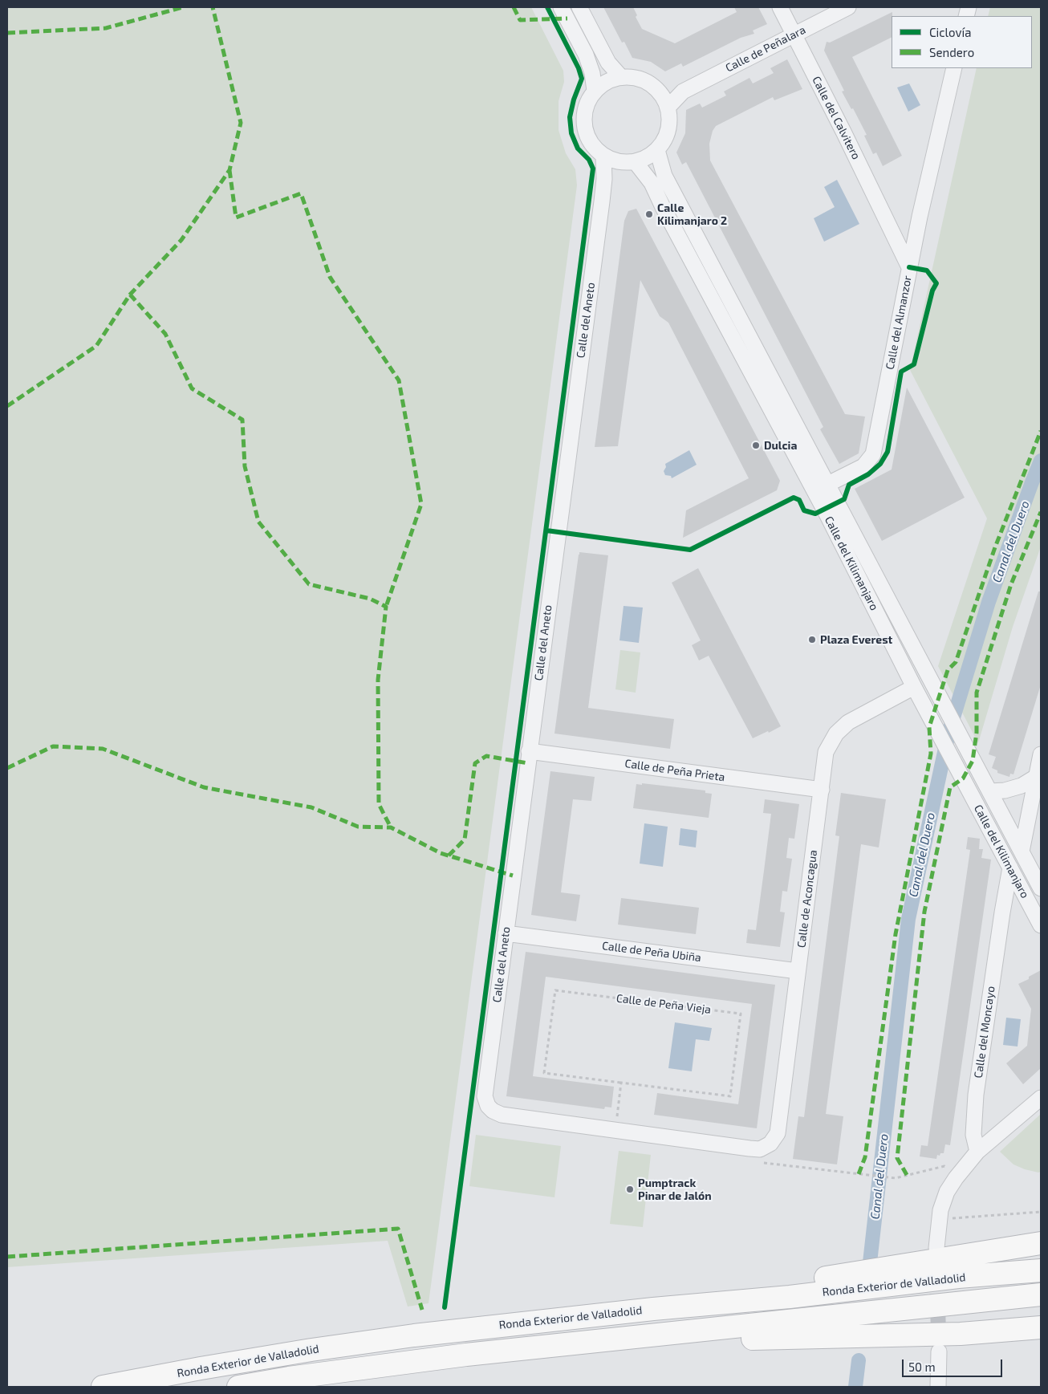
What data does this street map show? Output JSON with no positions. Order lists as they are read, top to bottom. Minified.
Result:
{"streets":{"highway":["Ronda Exterior de Valladolid"],"street":["Calle de Peñalara","Calle del Calvitero","Calle del Aneto","Calle del Almanzor","Calle del Kilimanjaro","Calle de Peña Prieta","Calle de Aconcagua","Calle de Peña Ubiña","Calle del Moncayo"],"path":["Calle de Peña Vieja"]},"crossings":[["Calle de Peñalara","Calle del Calvitero"],["Calle de Peñalara","Calle del Aneto"],["Calle de Peñalara","Calle del Kilimanjaro"],["Calle del Calvitero","Calle del Almanzor"],["Calle del Aneto","Calle del Kilimanjaro"],["Calle del Aneto","Calle de Peña Prieta"],["Calle del Aneto","Calle de Peña Ubiña"],["Calle del Almanzor","Calle del Kilimanjaro"],["Calle del Kilimanjaro","Calle de Aconcagua"],["Calle del Kilimanjaro","Calle del Moncayo"],["Calle de Peña Prieta","Calle de Aconcagua"],["Calle de Aconcagua","Calle de Peña Ubiña"]],"water":["Canal del Duero"],"places":["Calle Kilimanjaro 2","Dulcia","Plaza Everest","Pumptrack Pinar de Jalón"],"legend":["Ciclovía","Sendero"],"scale_bar":"50 m"}
